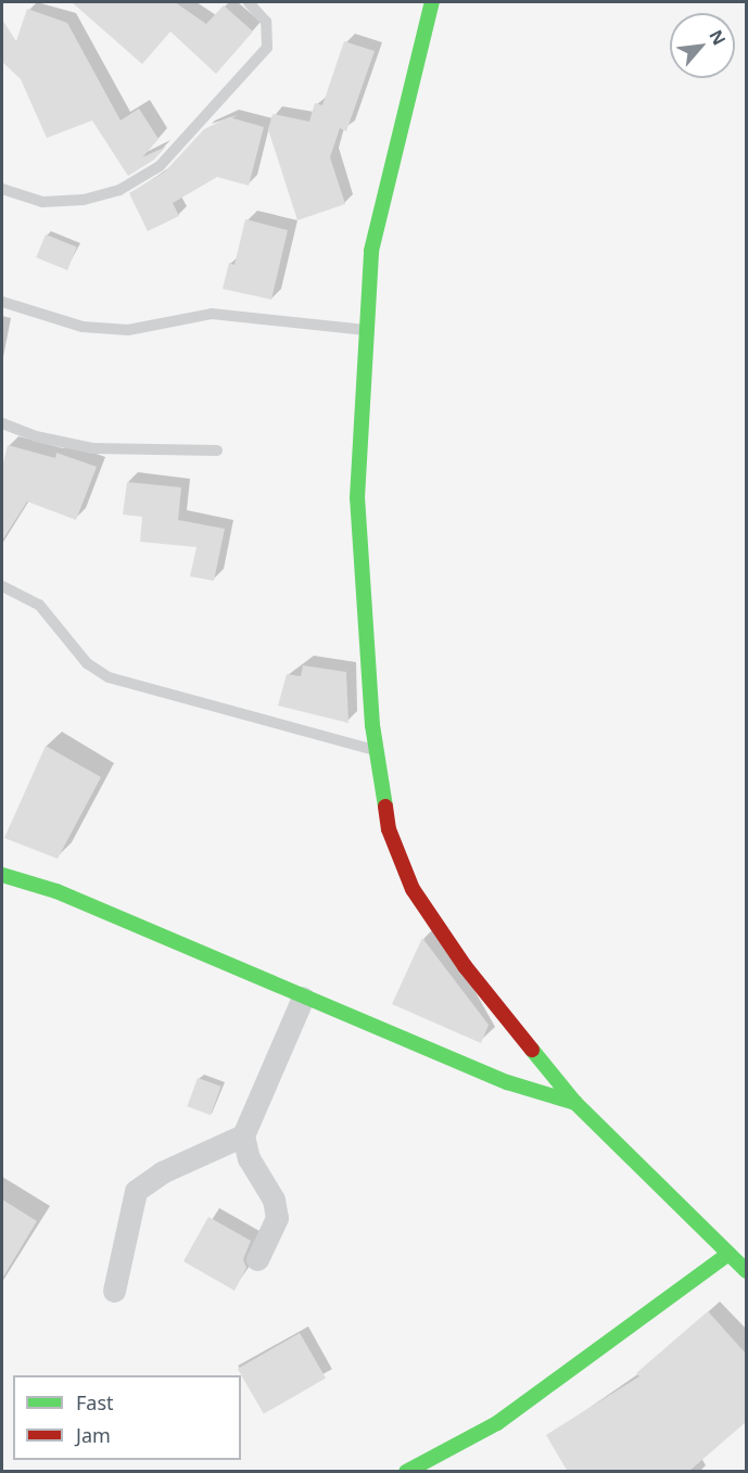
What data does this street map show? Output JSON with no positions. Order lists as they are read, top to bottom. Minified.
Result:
{"legend":["Fast","Jam"],"north":"top right"}
